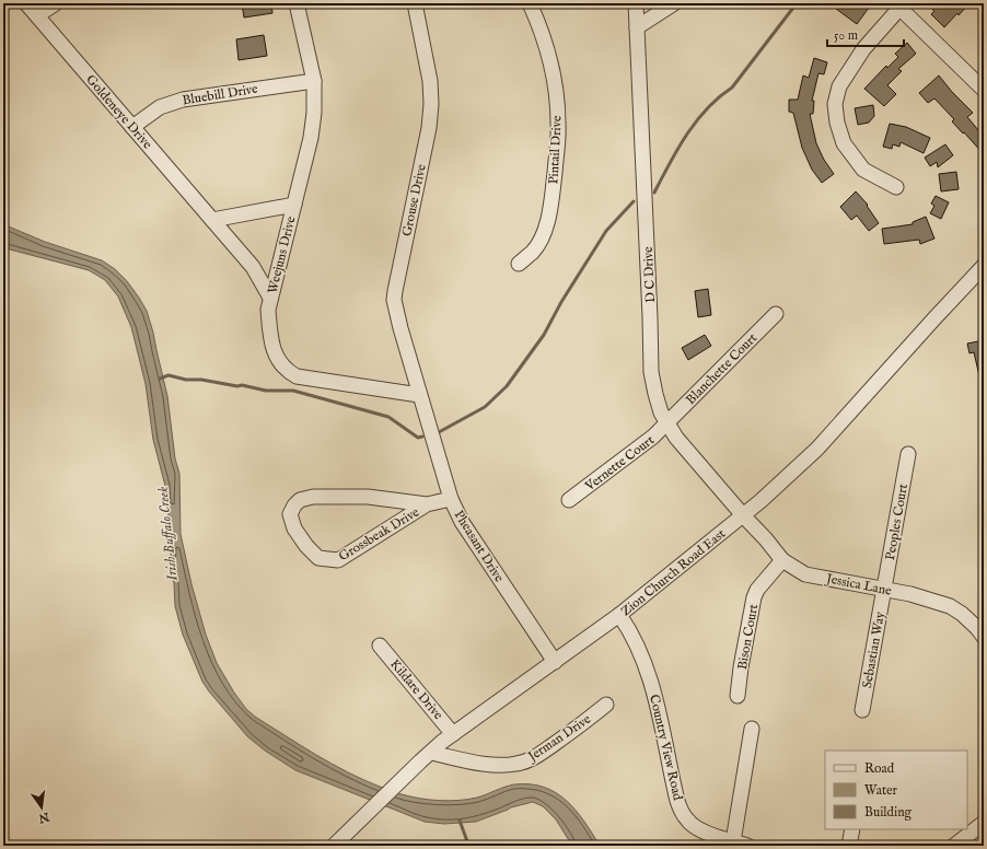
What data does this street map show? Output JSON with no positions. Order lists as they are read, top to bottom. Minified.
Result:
{"streets":{"street":["Bluebill Drive","Goldeneye Drive","Pintail Drive","Grouse Drive","Weejuns Drive","D C Drive","Blanchette Court","Vernette Court","Peoples Court","Grossbeak Drive","Pheasant Drive","Zion Church Road East","Jessica Lane","Bison Court","Sebastian Way","Kildare Drive","Jerman Drive","Country View Road"]},"crossings":[["Bluebill Drive","Goldeneye Drive"],["Bluebill Drive","Weejuns Drive"],["Goldeneye Drive","Weejuns Drive"],["Grouse Drive","Weejuns Drive"],["Grouse Drive","Pheasant Drive"],["Weejuns Drive","Pheasant Drive"],["D C Drive","Blanchette Court"],["D C Drive","Vernette Court"],["D C Drive","Zion Church Road East"],["D C Drive","Jessica Lane"],["Blanchette Court","Vernette Court"],["Peoples Court","Jessica Lane"],["Peoples Court","Sebastian Way"],["Grossbeak Drive","Pheasant Drive"],["Pheasant Drive","Zion Church Road East"],["Zion Church Road East","Jessica Lane"],["Zion Church Road East","Kildare Drive"],["Zion Church Road East","Jerman Drive"],["Zion Church Road East","Country View Road"],["Jessica Lane","Bison Court"],["Jessica Lane","Sebastian Way"]],"water":["Irish Buffalo Creek"],"legend":["Road","Water","Building"],"scale_bar":"50 m","north":"bottom"}
